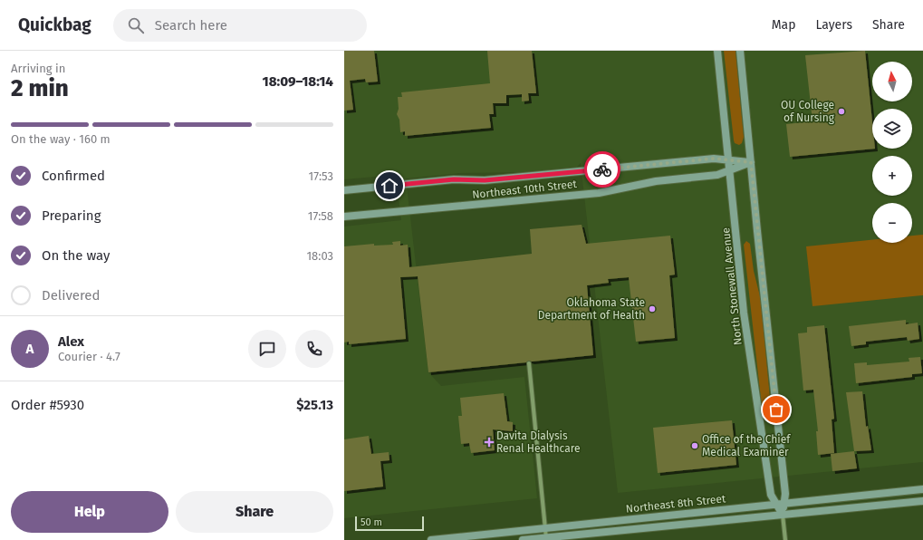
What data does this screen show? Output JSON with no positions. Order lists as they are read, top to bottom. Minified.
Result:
{"streets":{"main road":["Northeast 10th Street","North Stonewall Avenue","Northeast 8th Street"]},"crossings":[["Northeast 10th Street","North Stonewall Avenue"],["North Stonewall Avenue","Northeast 8th Street"]],"places":{"other":["OU College of Nursing","Oklahoma State Department of Health","Office of the Chief Medical Examiner"],"health":["Davita Dialysis Renal Healthcare"]},"scale_bar":"50 m","north":"top","page":{"header":"Quickbag","search":"Search here","nav":["Map","Layers","Share"],"heading":["2 min","Arriving in","18:09–18:14"],"panel":["Alex","Courier · 4.7","Order #5930","$25.13"],"map_buttons":["+","−"],"bar":"On the way · 160 m","list":[["Confirmed","17:53"],["Preparing","17:58"],["On the way","18:03"],"Delivered"],"round":"A","buttons":["Help","Share"],"scale":"50 m"}}
